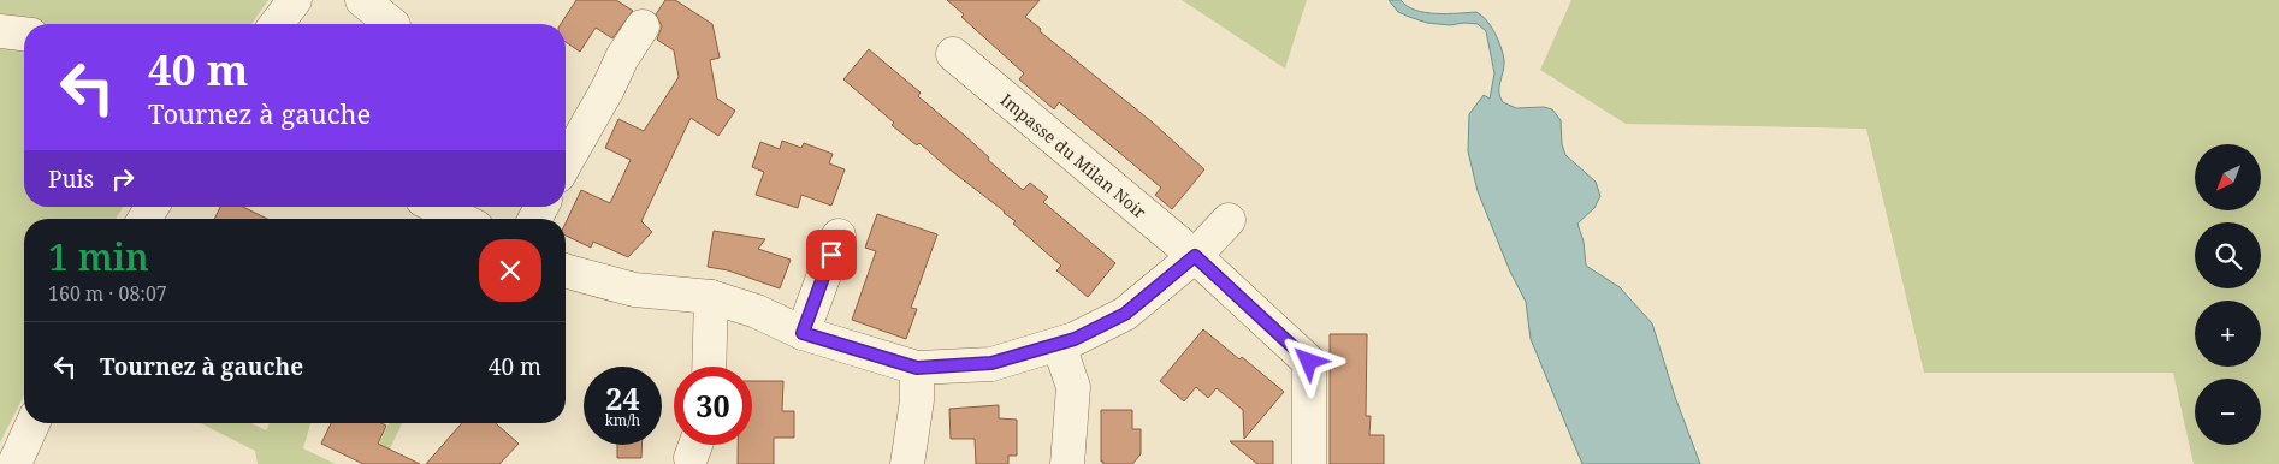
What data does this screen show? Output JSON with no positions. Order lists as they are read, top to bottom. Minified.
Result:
{"streets":{"street":["Impasse du Milan Noir"]},"north":"bottom left","page":{"turn":["40 m","Tournez à gauche"],"map_buttons":["+","−"],"then":"Puis","heading":["1 min","160 m · 08:07"],"list":[{"name":"Tournez à gauche","value":"40 m"}],"speed":"24 km/h","limit":"30"}}
